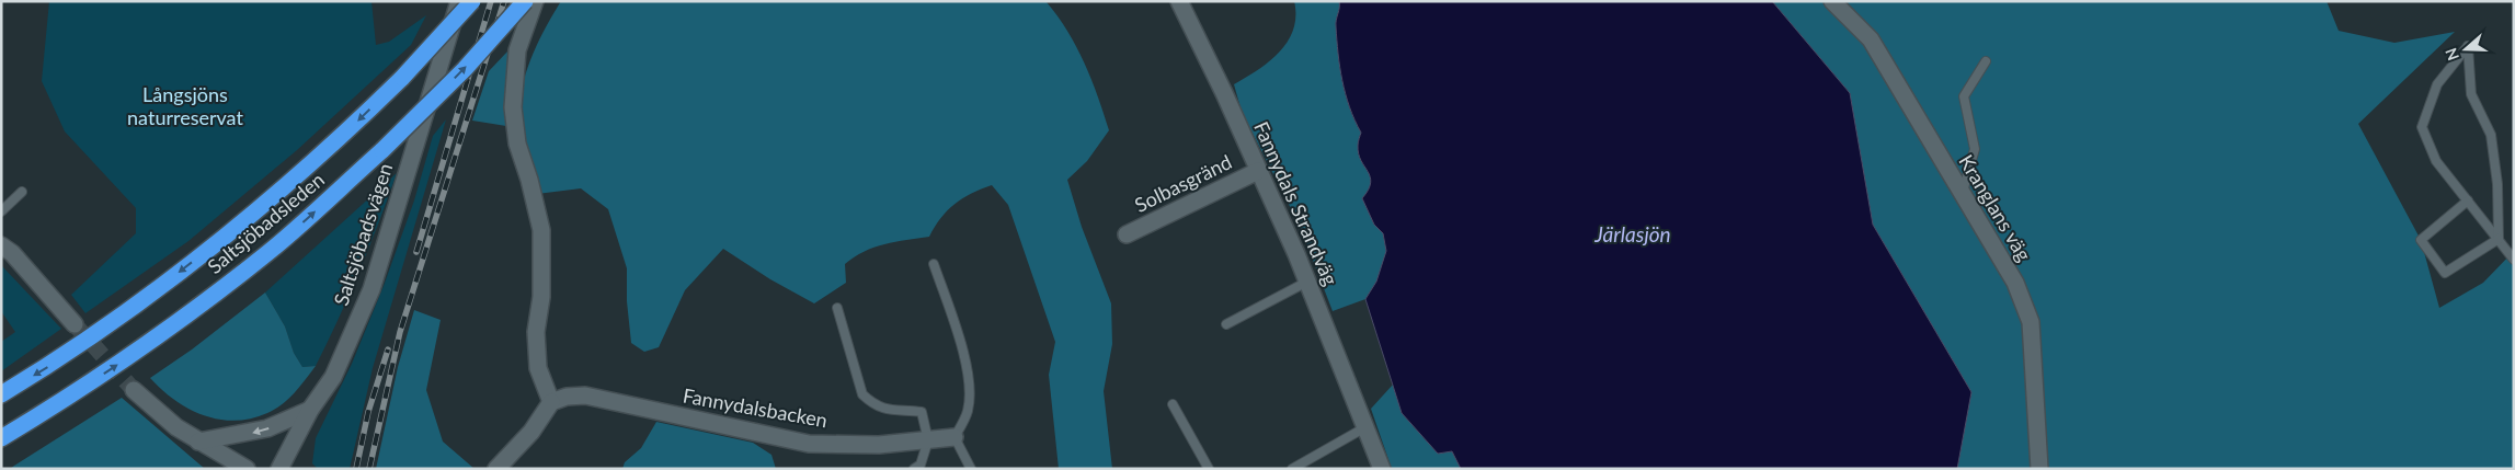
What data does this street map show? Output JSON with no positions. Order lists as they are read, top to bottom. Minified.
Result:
{"streets":{"highway":["Saltsjöbadsleden"],"street":["Solbasgränd","Fannydals Strandväg","Kranglans väg","Saltsjöbadsvägen","Fannydalsbacken"]},"crossings":[["Solbasgränd","Fannydals Strandväg"]],"water":["Järlasjön"],"parks":["Långsjöns naturreservat"],"north":"left"}
